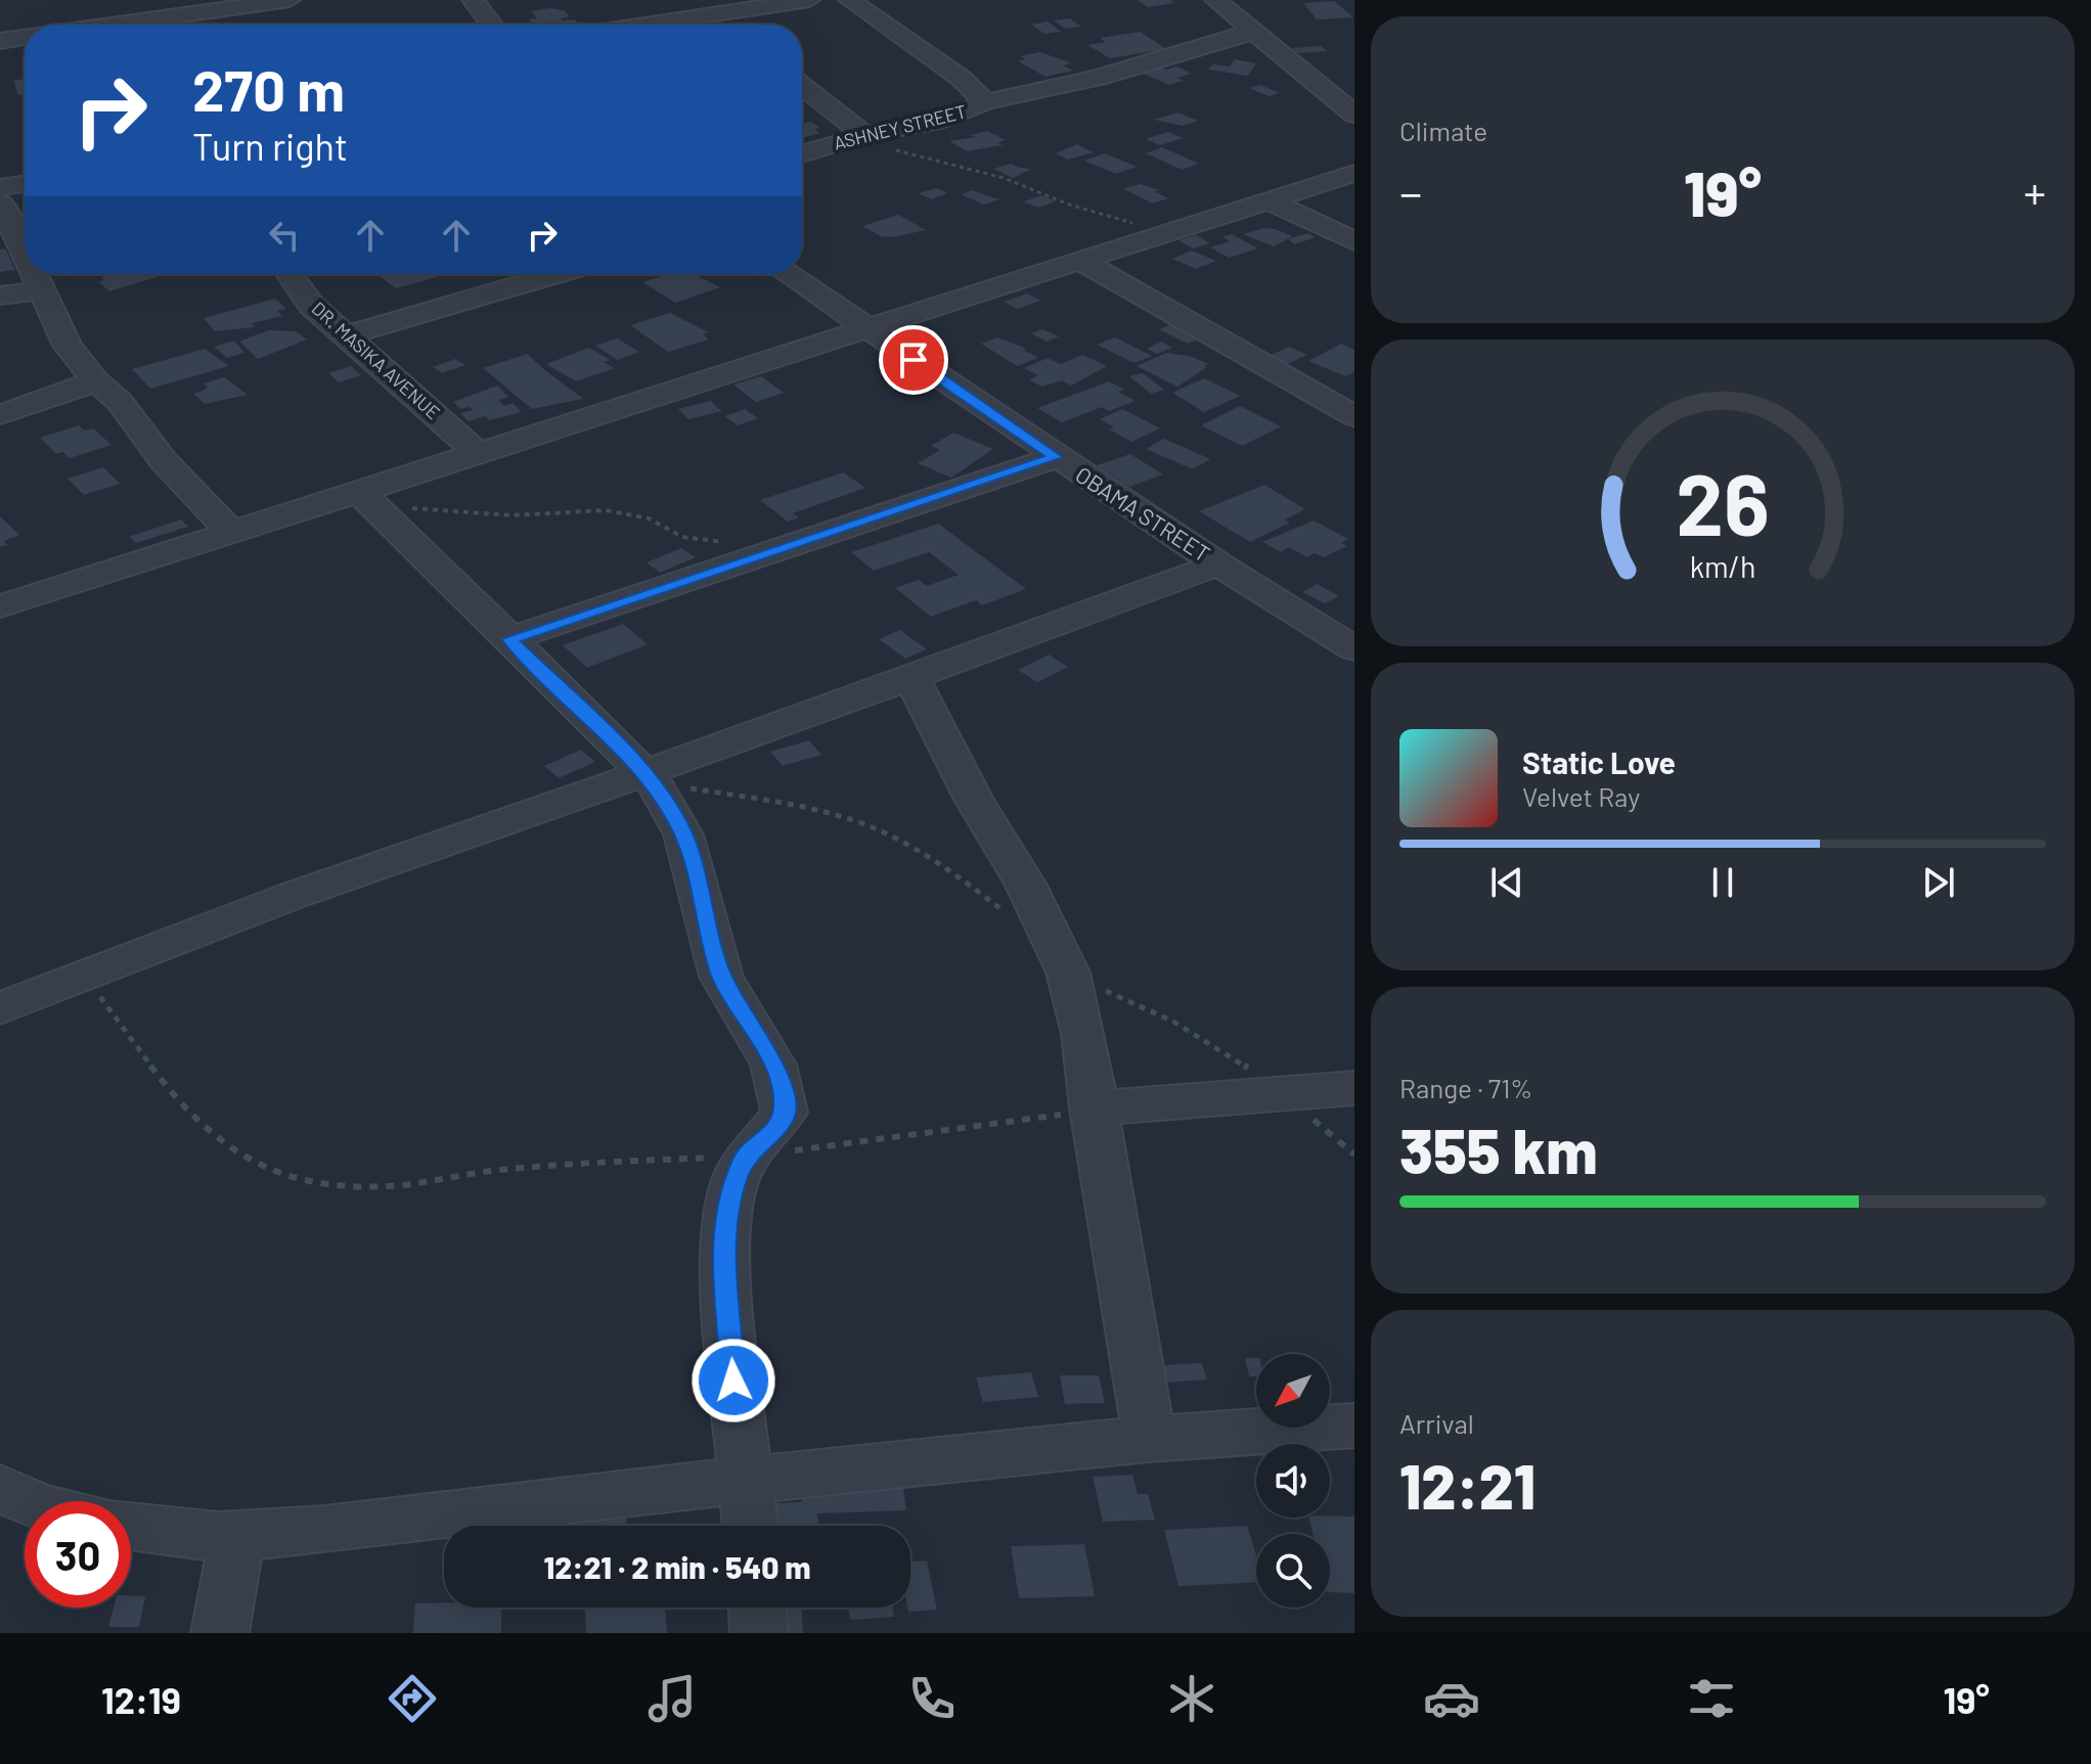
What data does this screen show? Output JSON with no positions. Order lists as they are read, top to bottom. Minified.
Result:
{"streets":{"street":["ASHNEY STREET","DR. MASIKA AVENUE","OBAMA STREET"]},"north":"bottom left","page":{"tile":["Climate",["Range · 71%","355 km"],["Arrival","12:21"]],"turn":["270 m","Turn right"],"heat":["−","19°","+"],"song":["Static Love","Velvet Ray"],"limit":"30","trip":"12:21 · 2 min · 540 m","tabs":["12:19","19°"],"gauge":["26","km/h"]}}
